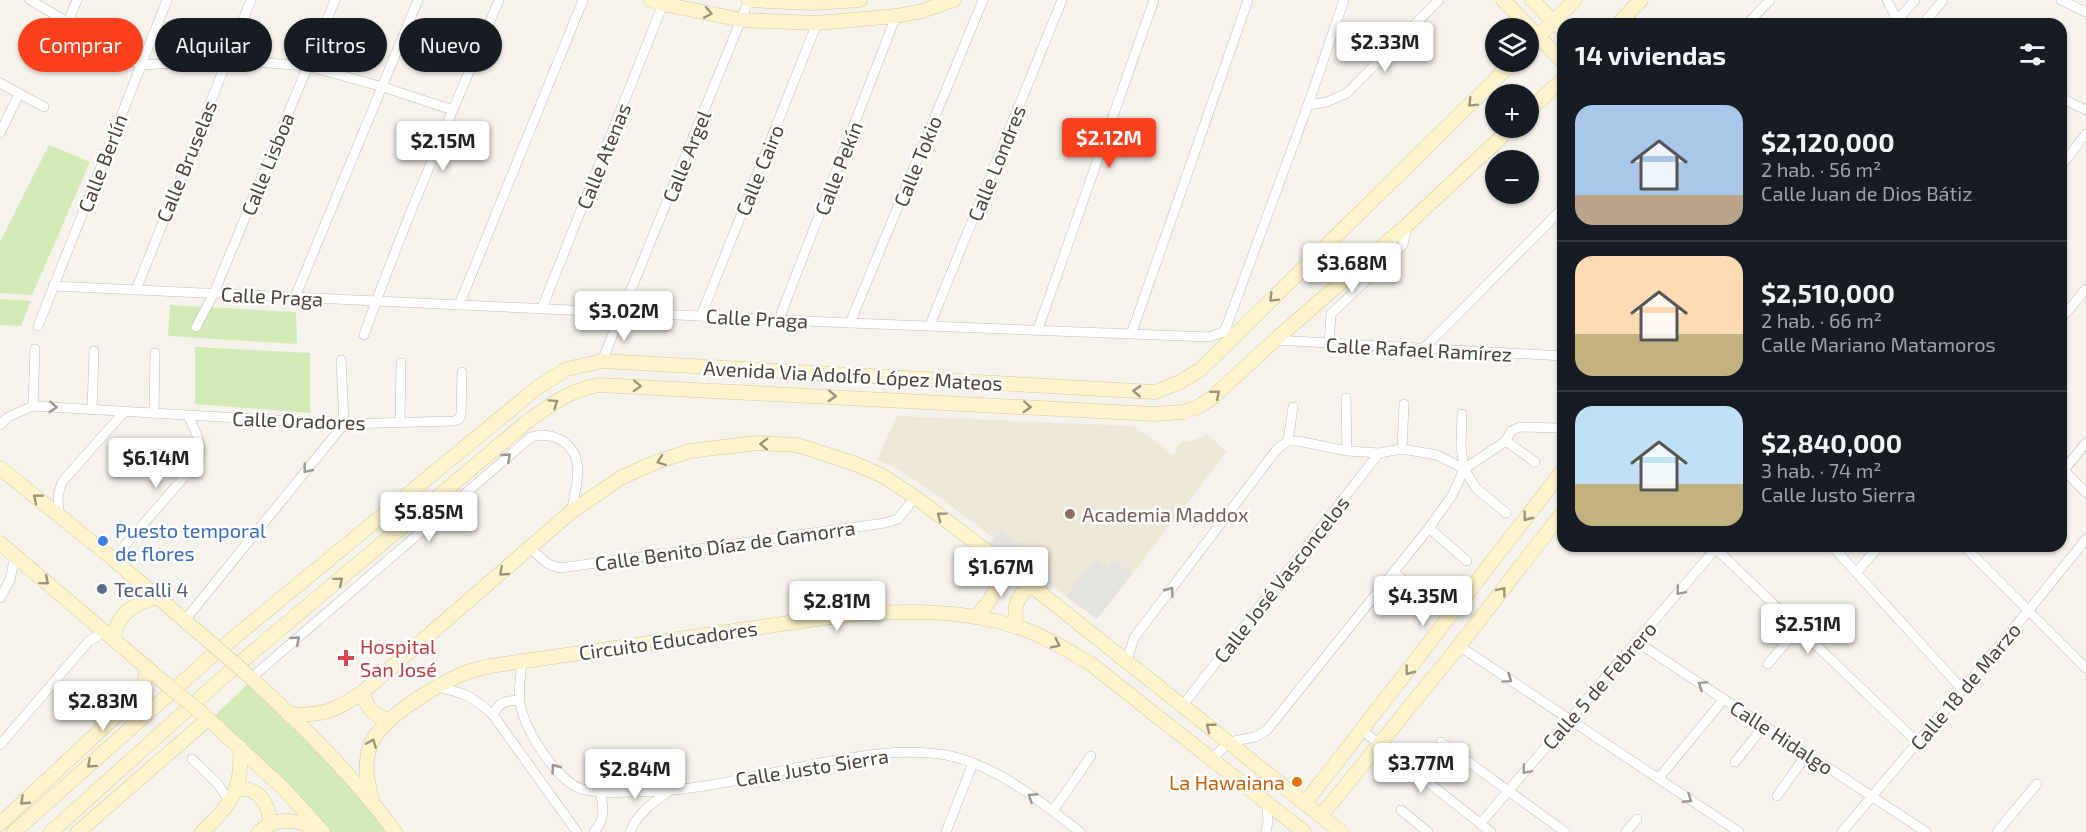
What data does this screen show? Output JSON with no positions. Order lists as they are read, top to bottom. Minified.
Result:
{"streets":{"main road":["Avenida Via Adolfo López Mateos","Circuito Educadores"],"street":["Calle Atenas","Calle Argel","Calle Bruselas","Calle Tokio","Calle Berlín","Calle Londres","Calle Lisboa","Calle Pekín","Calle Cairo","Calle Praga","Calle Rafael Ramírez","Calle Oradores","Calle Benito Díaz de Gamorra","Calle José Vasconcelos","Calle 5 de Febrero","Calle 18 de Marzo","Calle Hidalgo","Calle Justo Sierra"]},"crossings":[["Calle Atenas","Calle Praga"],["Calle Argel","Calle Praga"],["Calle Argel","Avenida Via Adolfo López Mateos"],["Calle Bruselas","Calle Praga"],["Calle Tokio","Calle Praga"],["Calle Berlín","Calle Praga"],["Calle Londres","Calle Praga"],["Calle Lisboa","Calle Praga"],["Calle Pekín","Calle Praga"],["Calle Cairo","Calle Praga"],["Calle Rafael Ramírez","Avenida Via Adolfo López Mateos"],["Circuito Educadores","Calle Justo Sierra"],["Calle 5 de Febrero","Calle Hidalgo"],["Calle 18 de Marzo","Calle Hidalgo"]],"one_way":["Calle 5 de Febrero"],"places":{"other":["Academia Maddox","Puesto temporal de flores","Tecalli 4","La Hawaiana"],"health":["Hospital San José"]},"page":{"map_buttons":["+","−"],"chip":["Comprar","Alquilar","Filtros","Nuevo"],"heading":"14 viviendas","price":["$2.33M","$2.12M","$2.15M","$3.68M","$3.02M","$6.14M","$5.85M","$1.67M","$4.35M","$2.81M","$2.51M","$2.83M","$3.77M","$2.84M"],"list":[{"name":"$2,120,000","note":"2 hab. · 56 m² · Calle Juan de Dios Bátiz"},{"name":"$2,510,000","note":"2 hab. · 66 m² · Calle Mariano Matamoros"},{"name":"$2,840,000","note":"3 hab. · 74 m² · Calle Justo Sierra"}]}}
